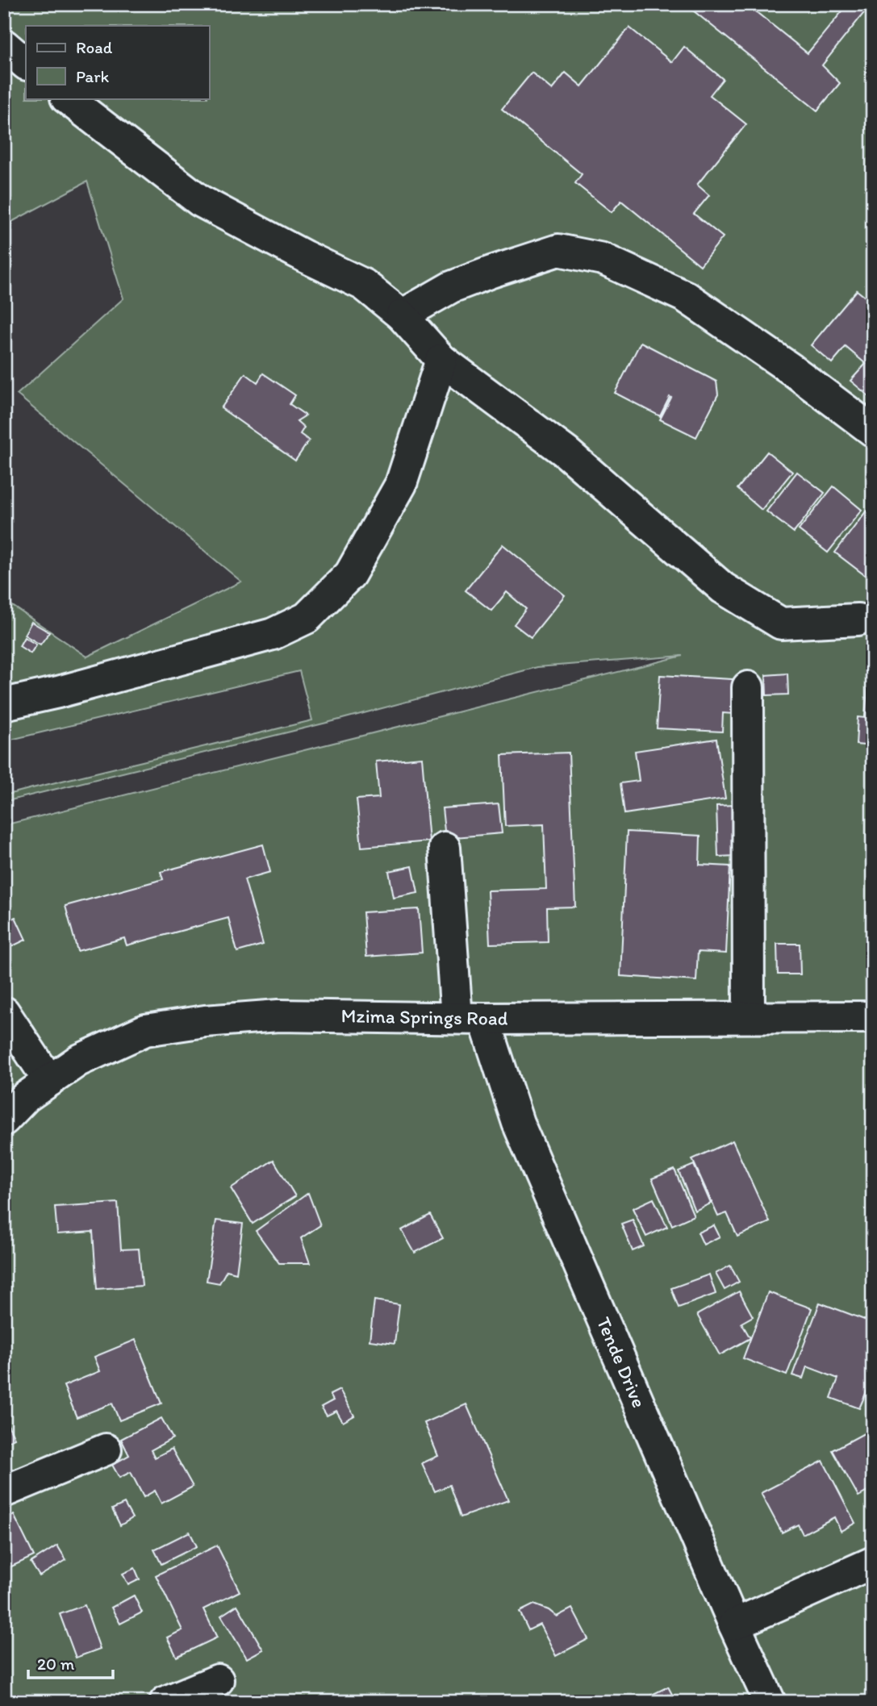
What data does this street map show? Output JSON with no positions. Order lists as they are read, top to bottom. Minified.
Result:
{"streets":{"street":["Mzima Springs Road","Tende Drive"]},"crossings":[["Mzima Springs Road","Tende Drive"]],"legend":["Road","Park"],"scale_bar":"20 m"}
